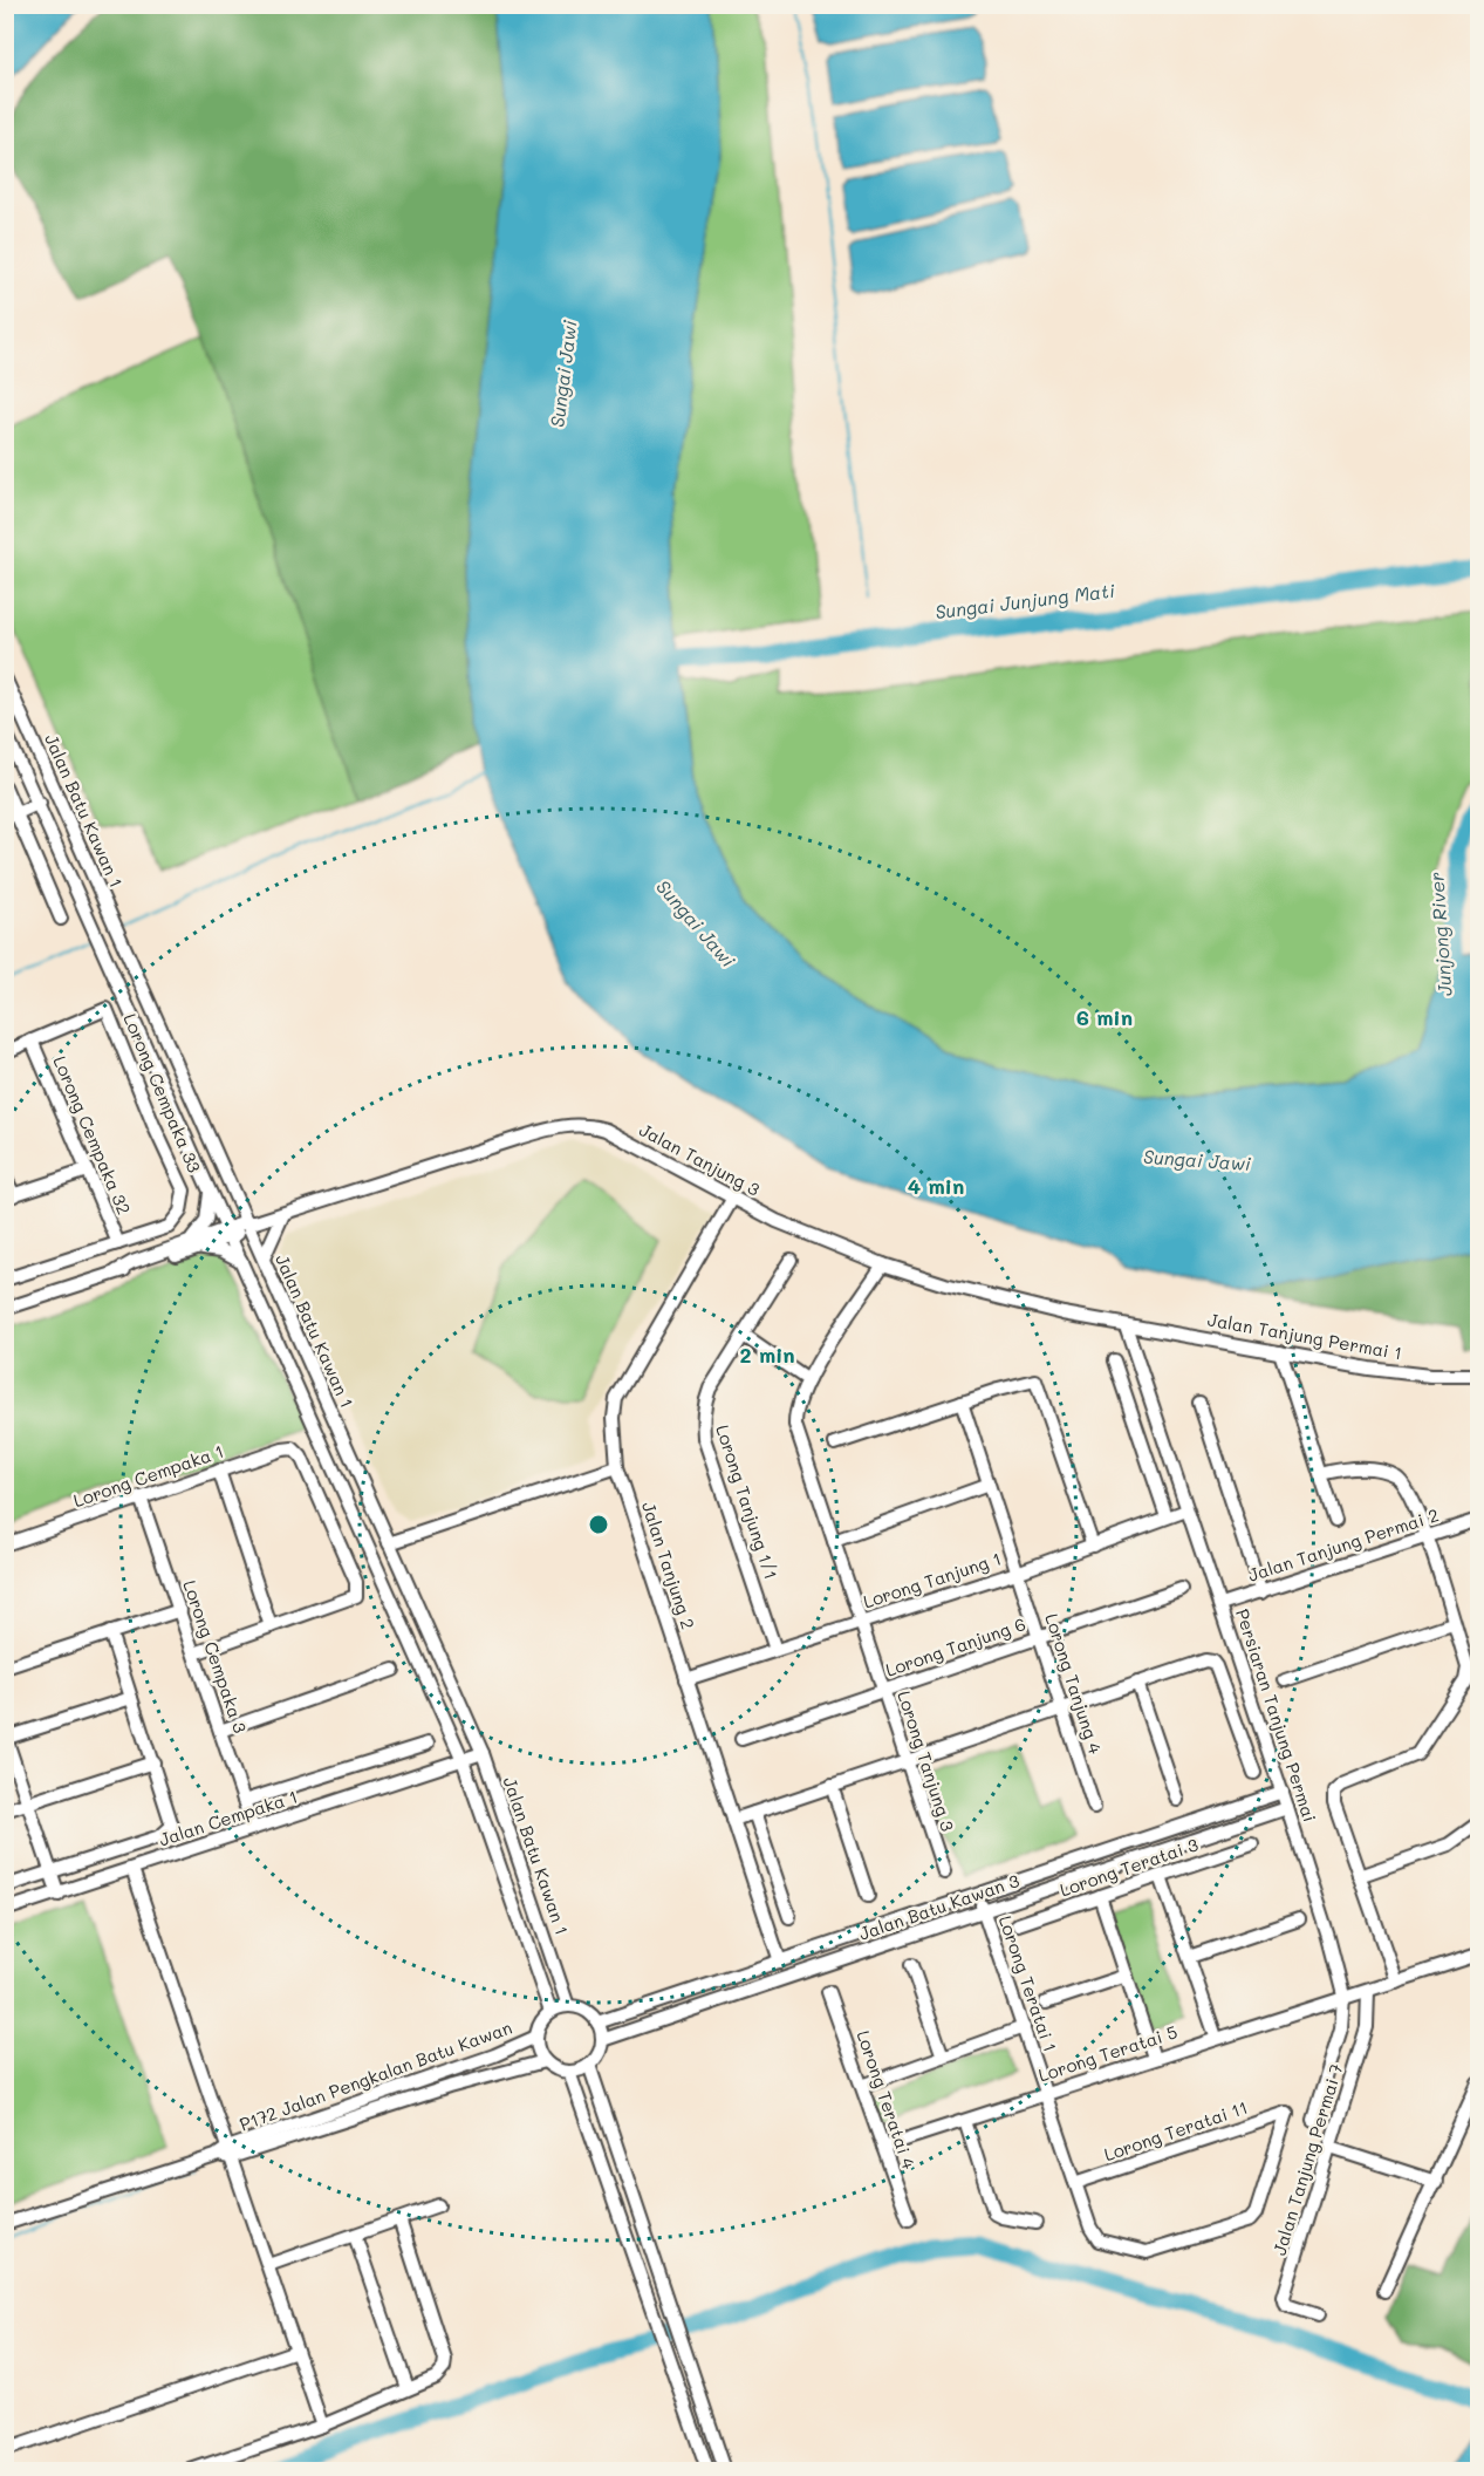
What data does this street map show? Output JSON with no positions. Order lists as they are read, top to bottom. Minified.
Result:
{"streets":{"street":["Jalan Batu Kawan 1","Lorong Cempaka 33","Lorong Cempaka 32","Jalan Tanjung 3","Jalan Tanjung Permai 1","Lorong Cempaka 1","Lorong Tanjung 1/1","Jalan Tanjung Permai 2","Jalan Tanjung 2","Lorong Tanjung 1","Lorong Tanjung 6","Lorong Cempaka 3","Lorong Tanjung 4","Persiaran Tanjung Permai","Lorong Tanjung 3","Jalan Cempaka 1","Lorong Teratai 3","Jalan Batu Kawan 3","Lorong Teratai 1","Lorong Teratai 5","P172 Jalan Pengkalan Batu Kawan","Lorong Teratai 4","Lorong Teratai 11","Jalan Tanjung Permai 7"]},"crossings":[["Jalan Batu Kawan 1","Jalan Tanjung 3"],["Jalan Batu Kawan 1","Jalan Cempaka 1"],["Jalan Batu Kawan 1","Jalan Batu Kawan 3"],["Jalan Batu Kawan 1","P172 Jalan Pengkalan Batu Kawan"],["Lorong Cempaka 33","Lorong Cempaka 32"],["Jalan Tanjung 3","Jalan Tanjung Permai 1"],["Jalan Tanjung 3","Jalan Tanjung 2"],["Jalan Tanjung 3","Persiaran Tanjung Permai"],["Jalan Tanjung 3","Lorong Tanjung 3"],["Jalan Tanjung Permai 1","Persiaran Tanjung Permai"],["Lorong Cempaka 1","Lorong Cempaka 3"],["Lorong Tanjung 1/1","Lorong Tanjung 1"],["Jalan Tanjung Permai 2","Persiaran Tanjung Permai"],["Jalan Tanjung 2","Lorong Tanjung 1"],["Jalan Tanjung 2","Jalan Batu Kawan 3"],["Lorong Tanjung 1","Lorong Tanjung 4"],["Lorong Tanjung 1","Persiaran Tanjung Permai"],["Lorong Tanjung 1","Lorong Tanjung 3"],["Lorong Tanjung 6","Lorong Tanjung 4"],["Lorong Tanjung 6","Lorong Tanjung 3"],["Lorong Cempaka 3","Jalan Cempaka 1"],["Persiaran Tanjung Permai","Jalan Batu Kawan 3"],["Persiaran Tanjung Permai","Lorong Teratai 5"],["Jalan Batu Kawan 3","Lorong Teratai 1"],["Jalan Batu Kawan 3","P172 Jalan Pengkalan Batu Kawan"],["Lorong Teratai 1","Lorong Teratai 5"],["Lorong Teratai 1","Lorong Teratai 11"],["Lorong Teratai 5","Lorong Teratai 4"],["Lorong Teratai 5","Jalan Tanjung Permai 7"]],"water":["Sungai Jawi","Sungai Junjung Mati","Junjong River"],"rings":["6 min","4 min","2 min"]}
